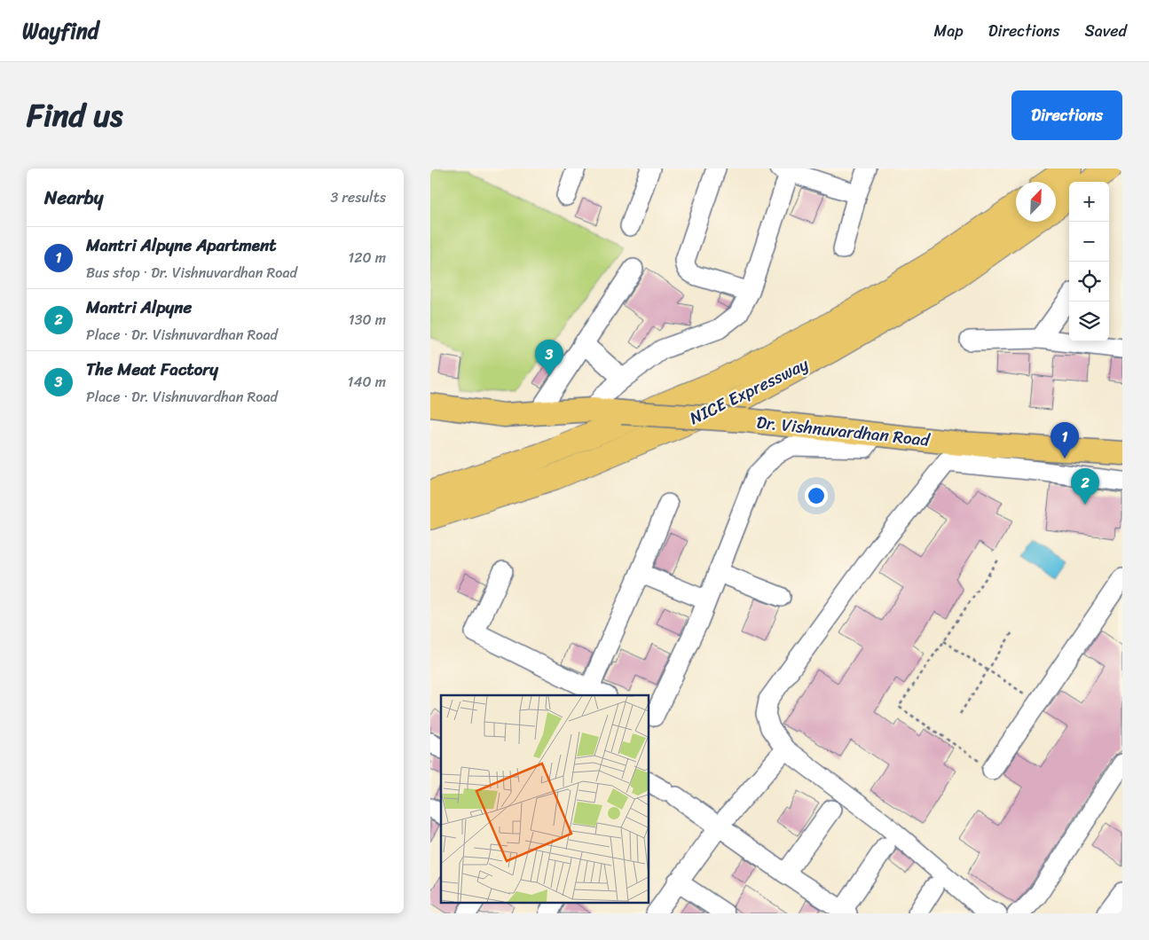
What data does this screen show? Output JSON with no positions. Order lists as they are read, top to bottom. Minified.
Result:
{"streets":{"highway":["NICE Expressway"],"main road":["Dr. Vishnuvardhan Road"]},"north":"top right","page":{"header":"Wayfind","nav":["Map","Directions","Saved"],"title":"Find us","buttons":"Directions","heading":["Nearby","3 results"],"map_buttons":["+","−"],"list":[{"mark":"1","name":"Mantri Alpyne Apartment","note":"Bus stop · Dr. Vishnuvardhan Road","value":"120 m"},{"mark":"2","name":"Mantri Alpyne","note":"Place · Dr. Vishnuvardhan Road","value":"130 m"},{"mark":"3","name":"The Meat Factory","note":"Place · Dr. Vishnuvardhan Road","value":"140 m"}],"pins":["3","1","2"]}}
